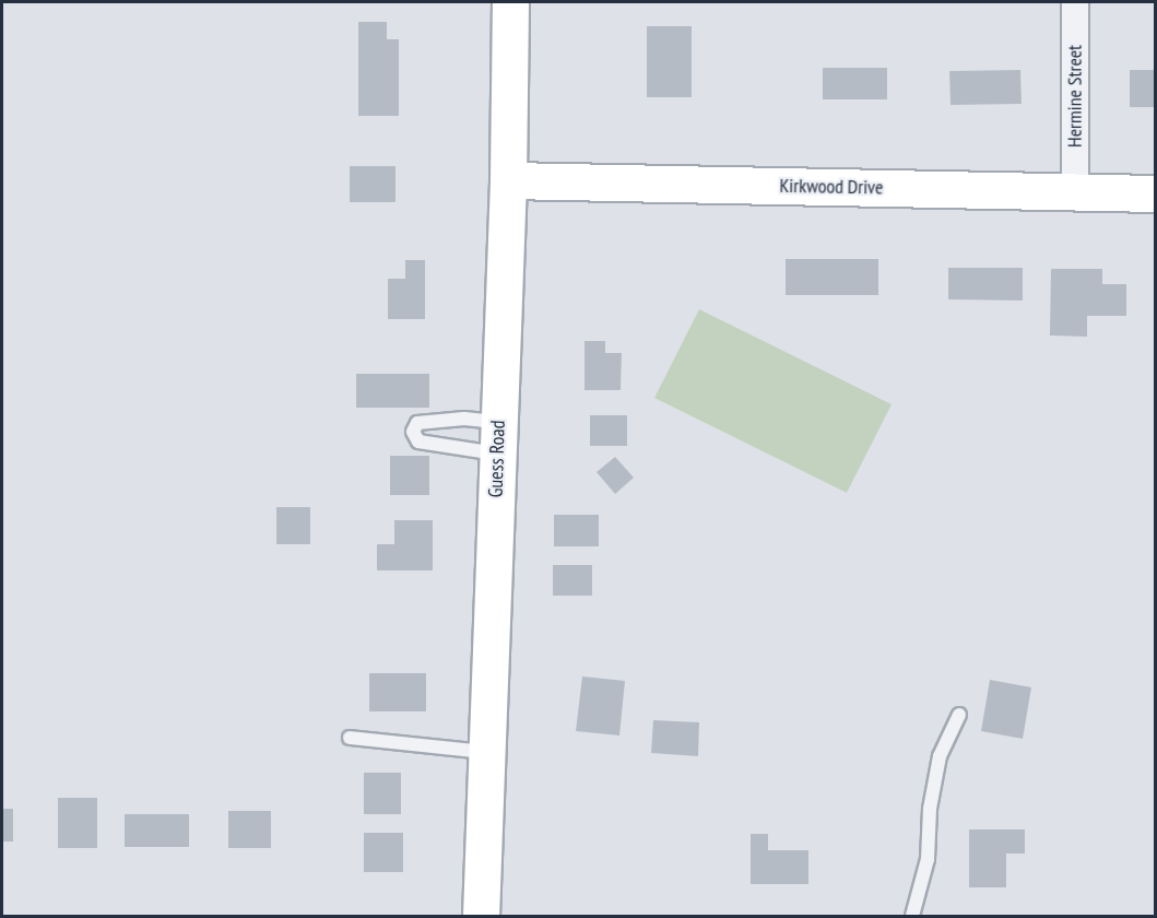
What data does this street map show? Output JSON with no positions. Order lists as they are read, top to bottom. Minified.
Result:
{"streets":{"main road":["Kirkwood Drive","Guess Road"],"street":["Hermine Street"]},"crossings":[["Hermine Street","Kirkwood Drive"],["Kirkwood Drive","Guess Road"]]}
